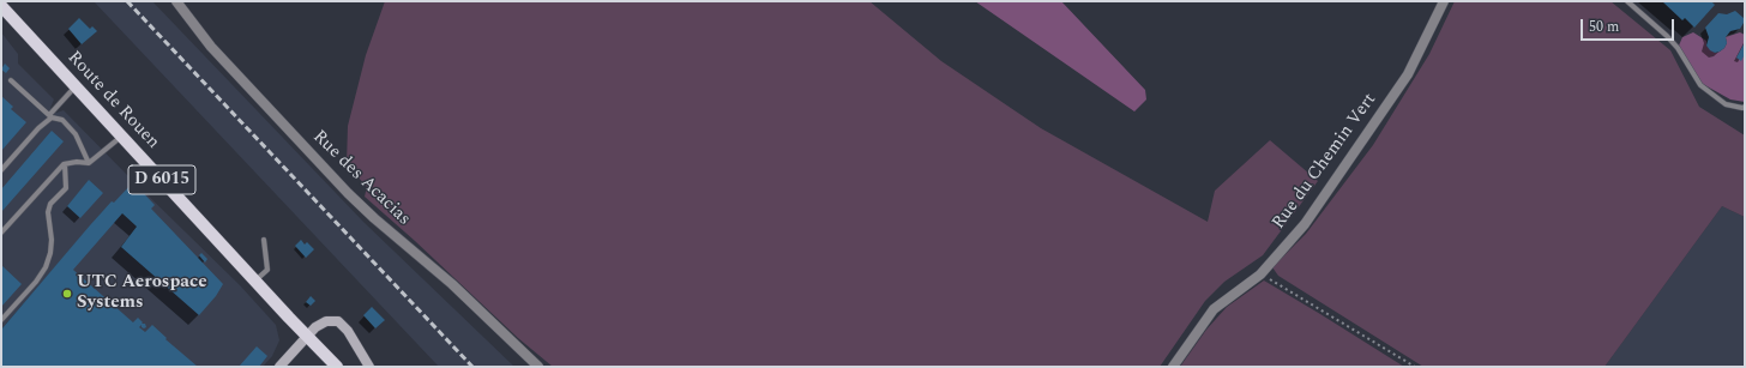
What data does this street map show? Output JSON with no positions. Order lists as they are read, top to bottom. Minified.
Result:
{"streets":{"main road":["Route de Rouen","D 6015"],"street":["Rue du Chemin Vert","Rue des Acacias"]},"places":["UTC Aerospace Systems"],"scale_bar":"50 m"}
